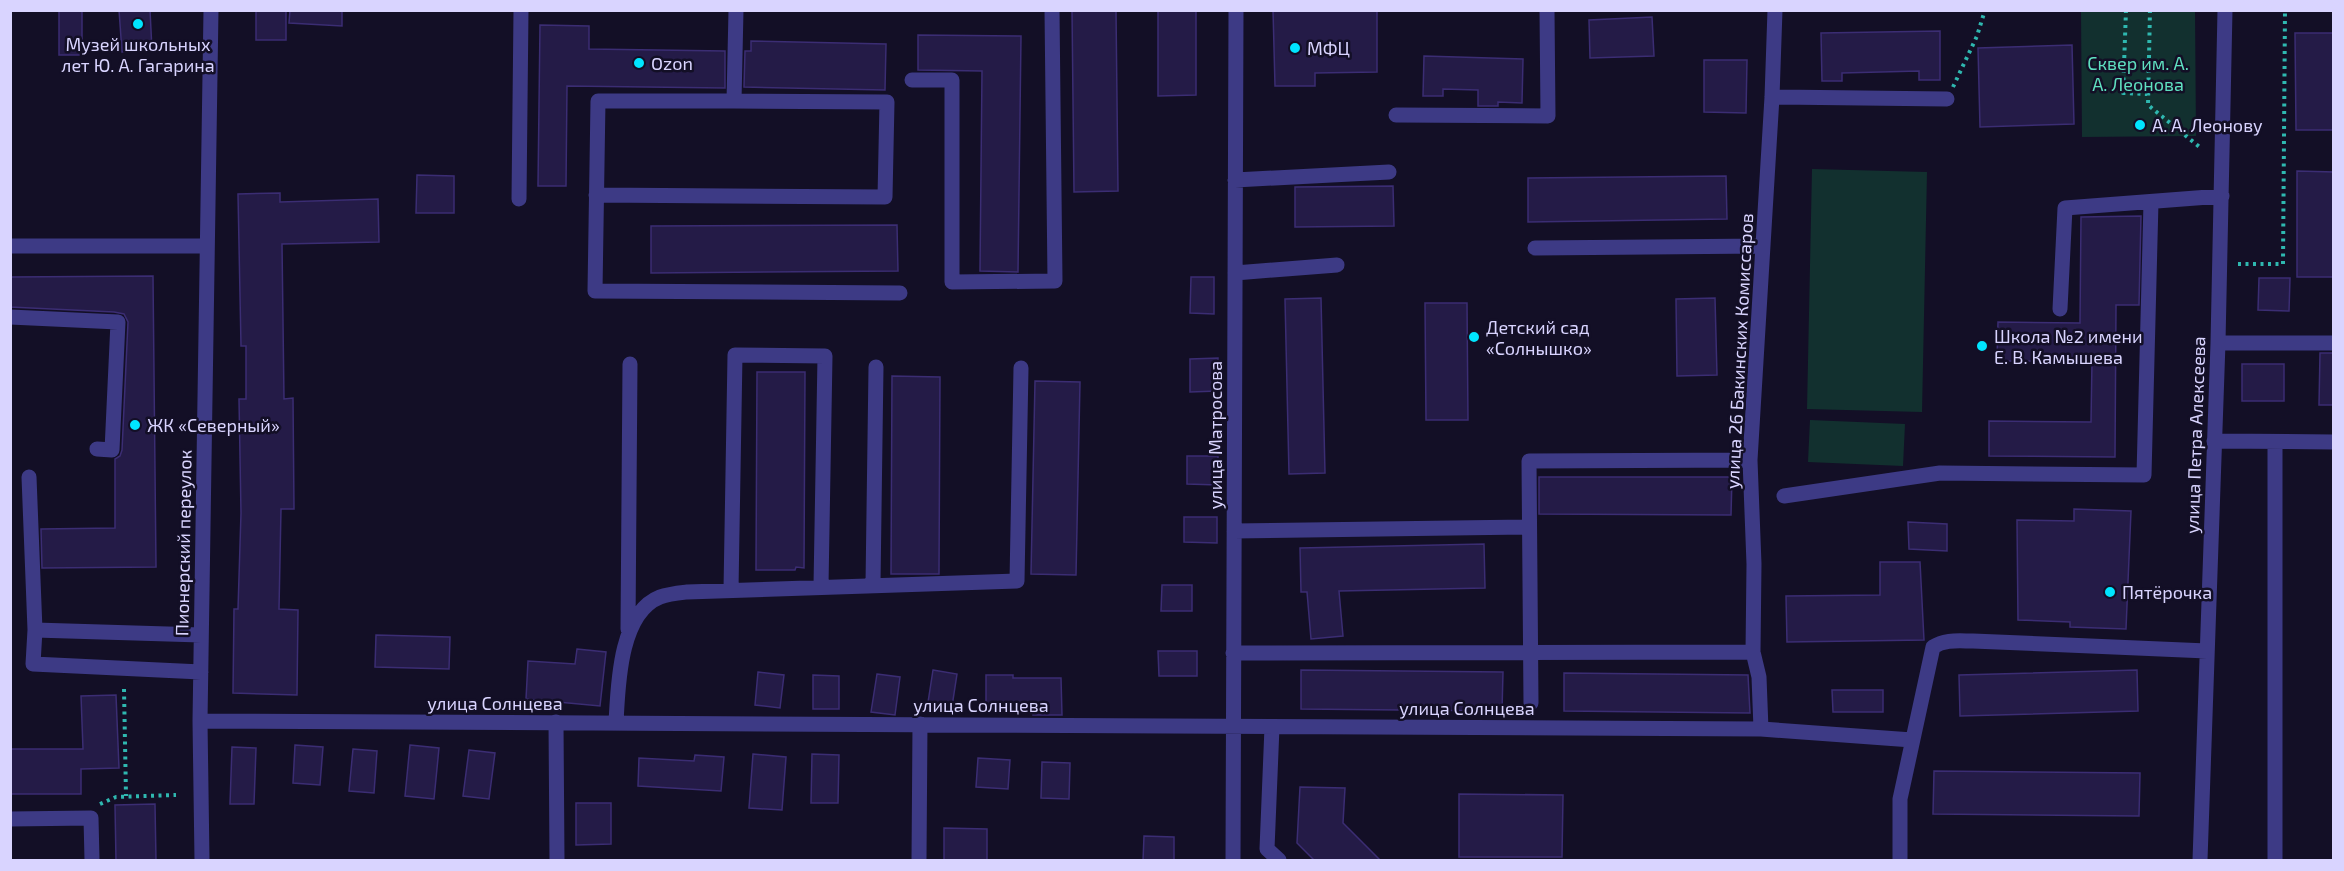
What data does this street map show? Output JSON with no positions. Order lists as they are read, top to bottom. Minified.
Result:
{"streets":{"street":["улица 26 Бакинских Комиссаров","улица Матросова","улица Петра Алексеева","Пионерский переулок","улица Солнцева"]},"crossings":[["улица 26 Бакинских Комиссаров","улица Солнцева"],["улица Матросова","улица Солнцева"],["Пионерский переулок","улица Солнцева"]],"parks":["Сквер им. А. А. Леонова"],"places":["Музей школьных лет Ю. А. Гагарина","МФЦ","Ozon","А. А. Леонову","Детский сад «Солнышко»","Школа №2 имени Е. В. Камышева","ЖК «Северный»","Пятёрочка"]}
